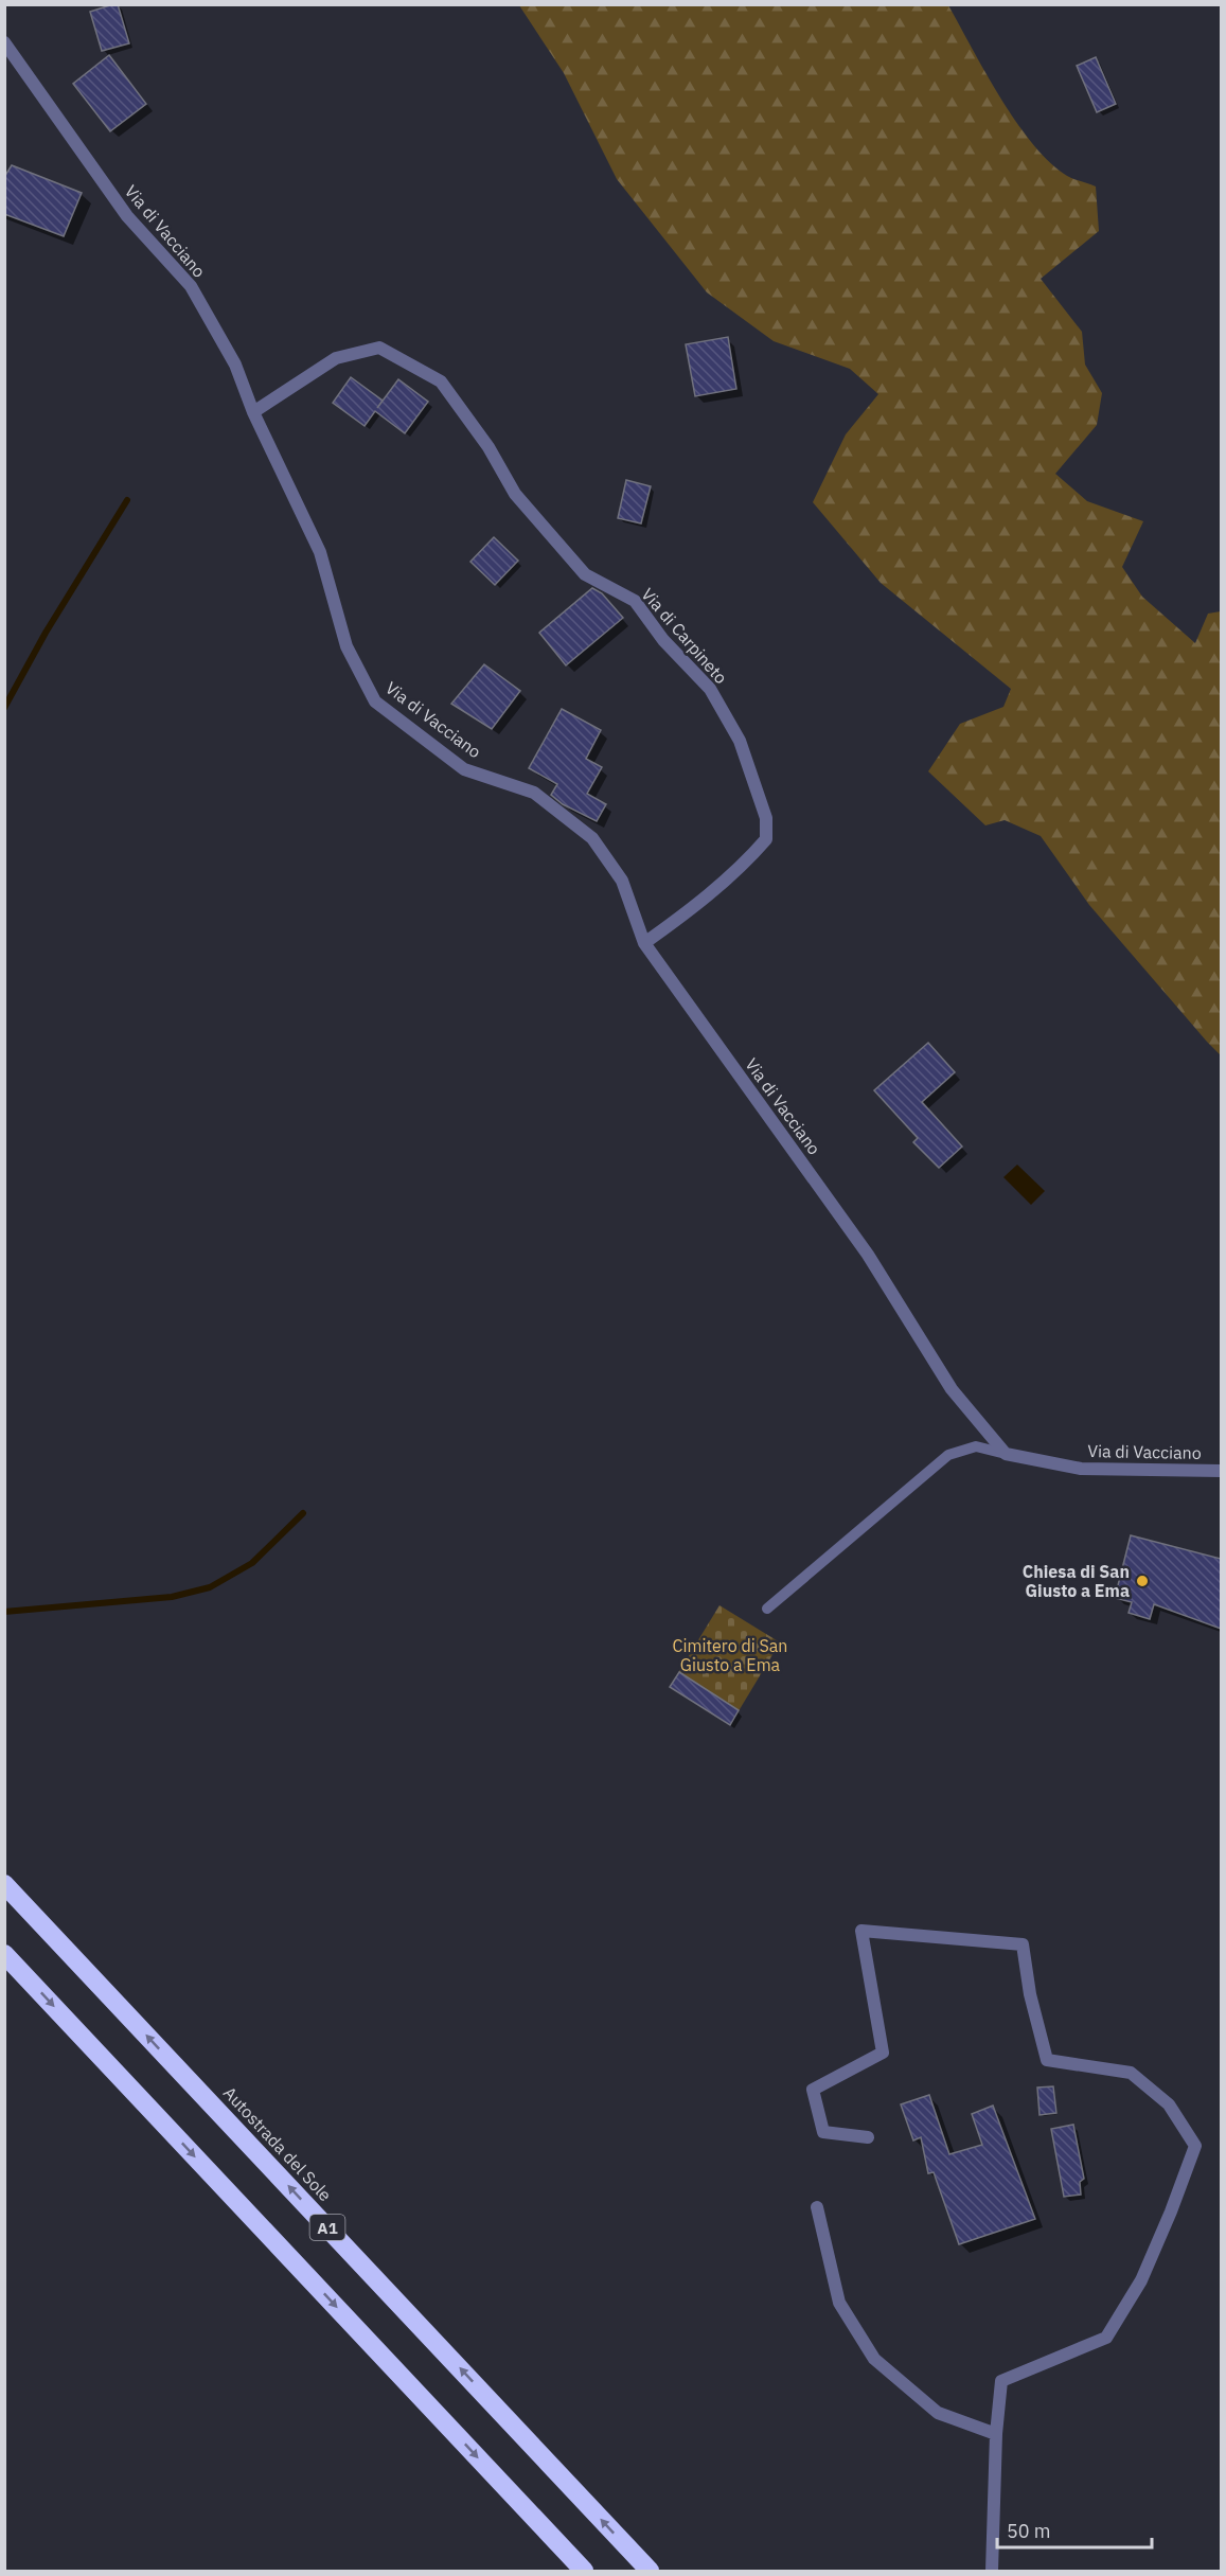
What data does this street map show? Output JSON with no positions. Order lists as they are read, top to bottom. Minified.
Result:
{"streets":{"highway":["Autostrada del Sole","A1"],"street":["Via di Vacciano","Via di Carpineto"]},"crossings":[["Via di Vacciano","Via di Carpineto"]],"parks":["Cimitero di San Giusto a Ema"],"places":["Chiesa di San Giusto a Ema"],"scale_bar":"50 m"}
